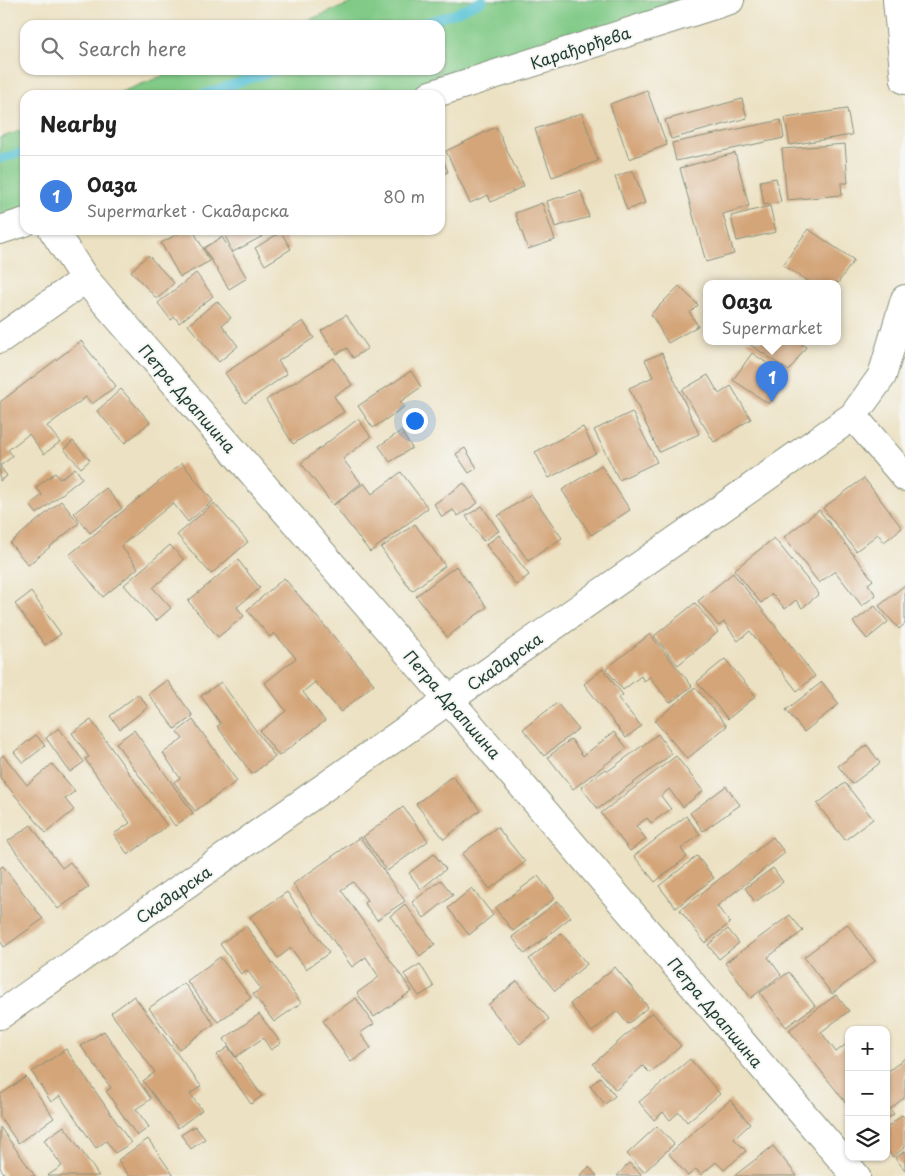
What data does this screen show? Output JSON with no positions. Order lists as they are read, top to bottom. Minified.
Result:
{"streets":{"street":["Карађорђева","Петра Драпшина","Скадарска"]},"crossings":[["Петра Драпшина","Скадарска"]],"page":{"search":"Search here","heading":"Nearby","list":[{"mark":"1","name":"Оаза","note":"Supermarket · Скадарска","value":"80 m"}],"popup":["Оаза","Supermarket"],"pins":"1","map_buttons":["+","−"]}}
